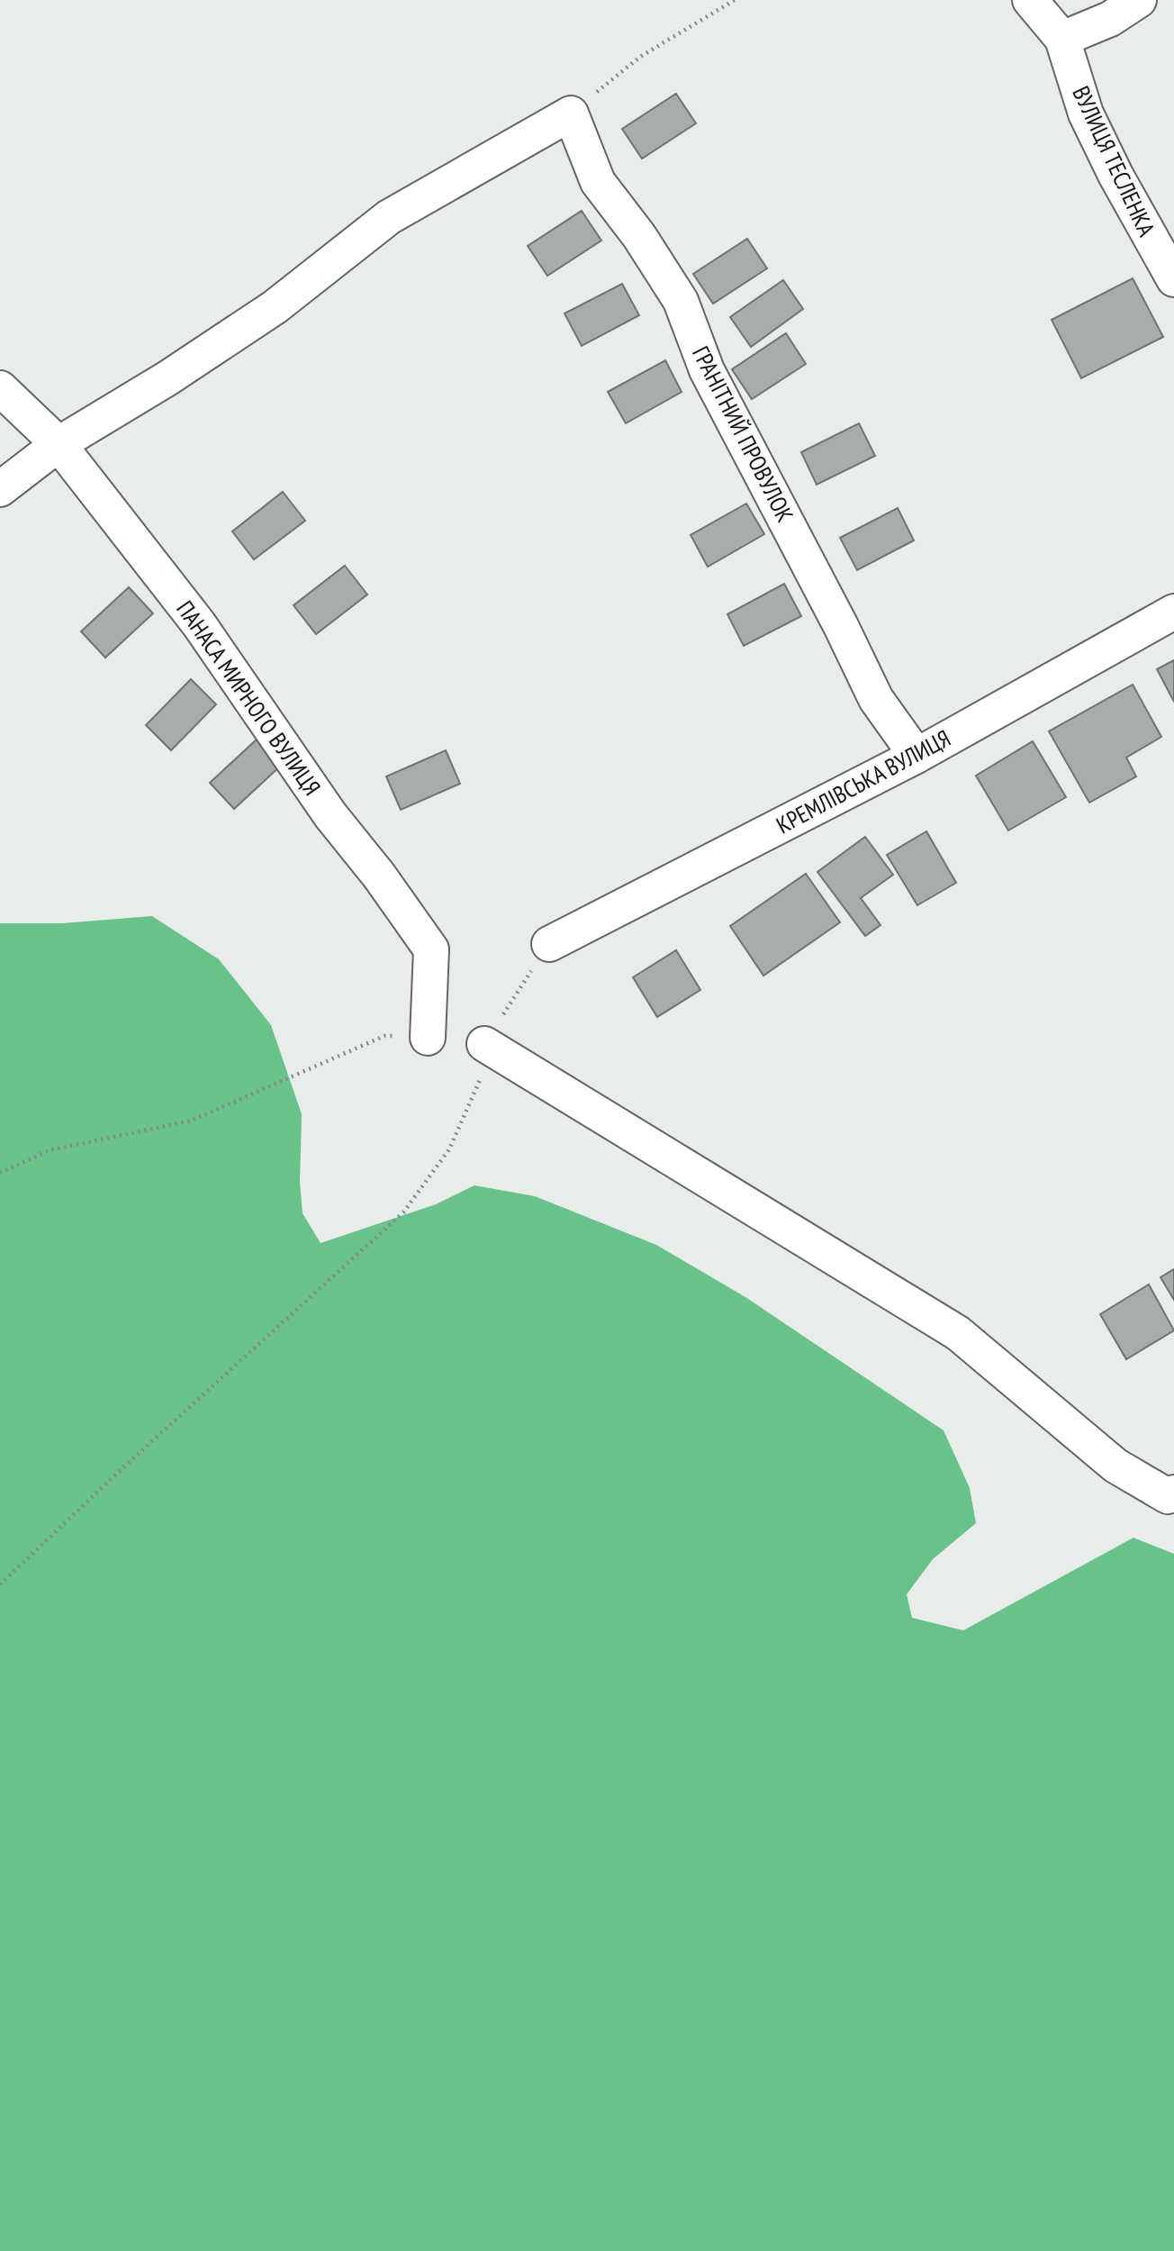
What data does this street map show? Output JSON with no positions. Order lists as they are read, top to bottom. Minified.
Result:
{"streets":{"street":["ВУЛИЦЯ ТЕСЛЕНКА","ГРАНІТНИЙ ПРОВУЛОК","ПАНАСА МИРНОГО ВУЛИЦЯ","КРЕМЛІВСЬКА ВУЛИЦЯ"]},"crossings":[["ГРАНІТНИЙ ПРОВУЛОК","КРЕМЛІВСЬКА ВУЛИЦЯ"]]}
